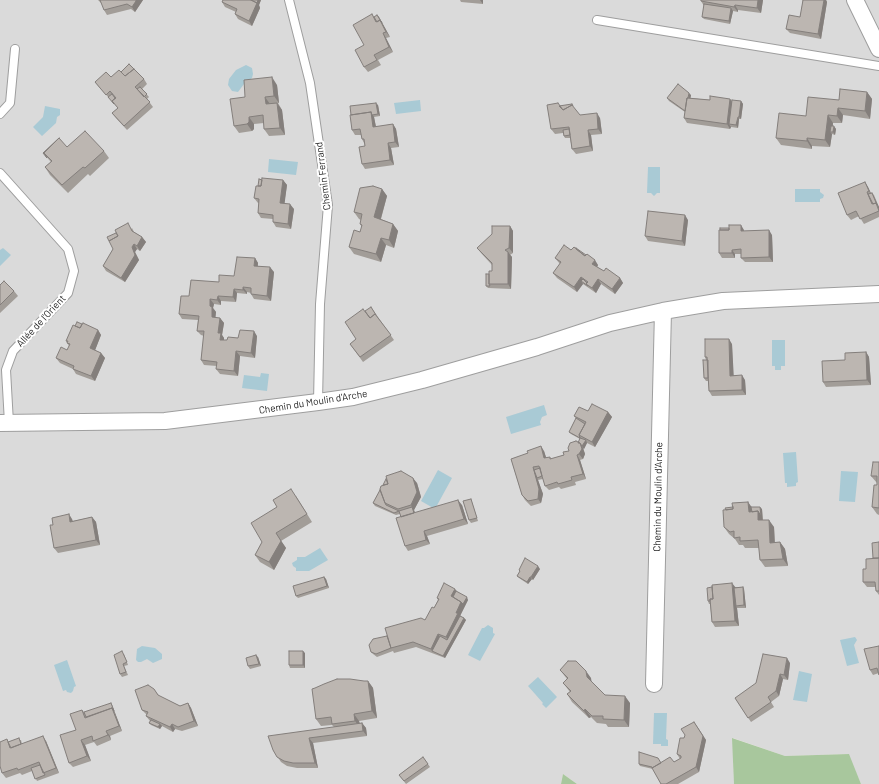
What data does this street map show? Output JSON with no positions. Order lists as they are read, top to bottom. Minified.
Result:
{"streets":{"street":["Chemin du Moulin d'Arche"],"lane":["Chemin Ferrand","Allée de l'Orient"]},"crossings":[["Chemin Ferrand","Chemin du Moulin d'Arche"],["Allée de l'Orient","Chemin du Moulin d'Arche"]]}
